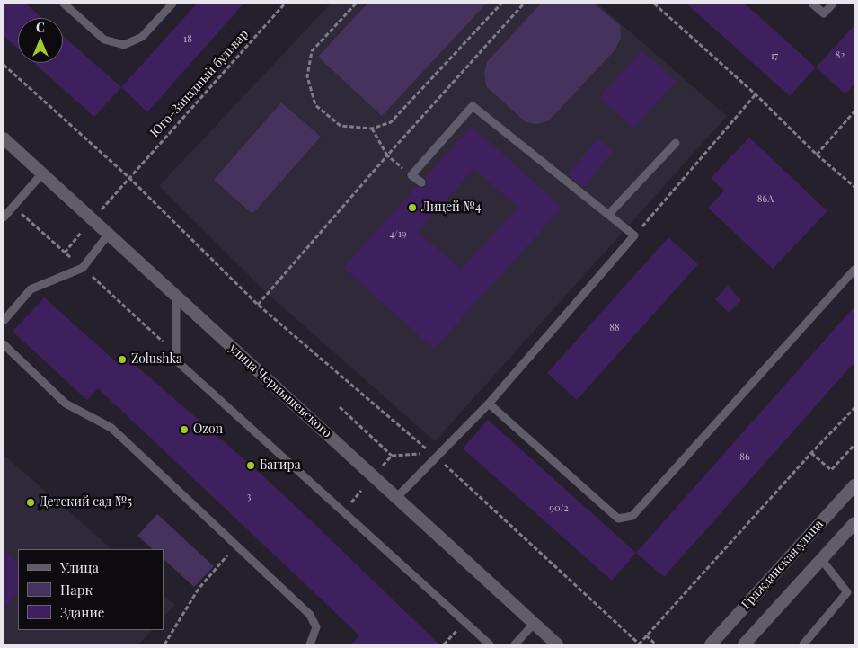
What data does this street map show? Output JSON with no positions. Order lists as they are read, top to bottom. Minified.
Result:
{"streets":{"main road":["улица Чернышевского","Гражданская улица"],"path":["Юго-Западный бульвар"]},"places":["Лицей №4","Zolushka","Ozon","Багира","Детский сад №5"],"house_numbers":["18","82","17","86А","4/19","88","86","3","90/2"],"legend":["Улица","Парк","Здание"],"north":"top"}
